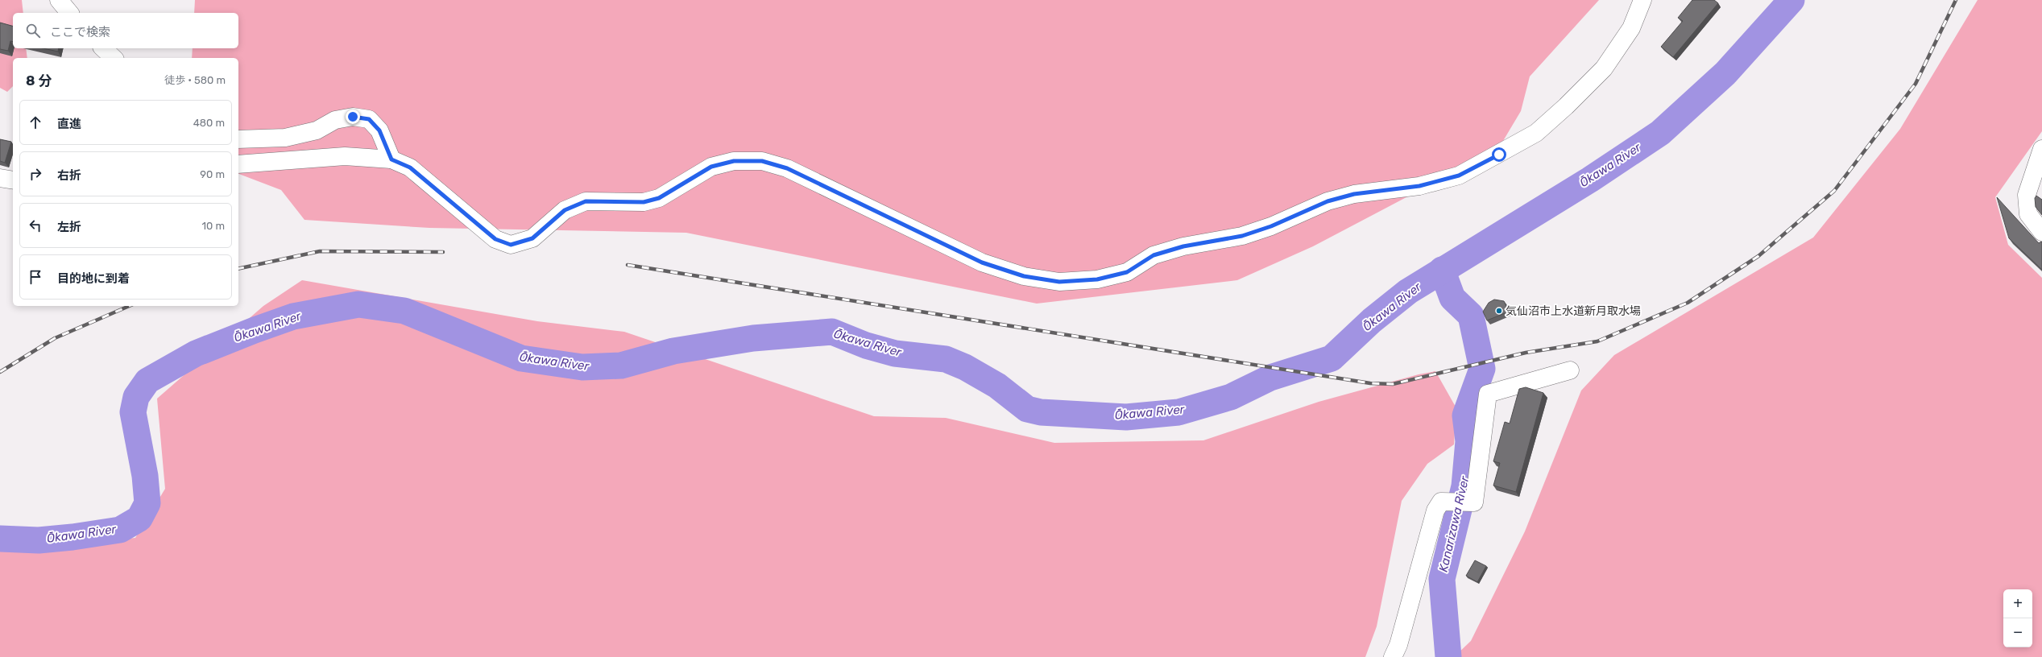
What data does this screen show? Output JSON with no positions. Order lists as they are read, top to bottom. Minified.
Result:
{"water":["Ōkawa River","Kanarizawa River"],"places":["気仙沼市上水道新月取水場"],"page":{"search":"ここで検索","heading":["8 分","徒歩 · 580 m"],"list":[["直進","480 m"],["右折","90 m"],["左折","10 m"],"目的地に到着"],"map_buttons":["+","−"]}}
